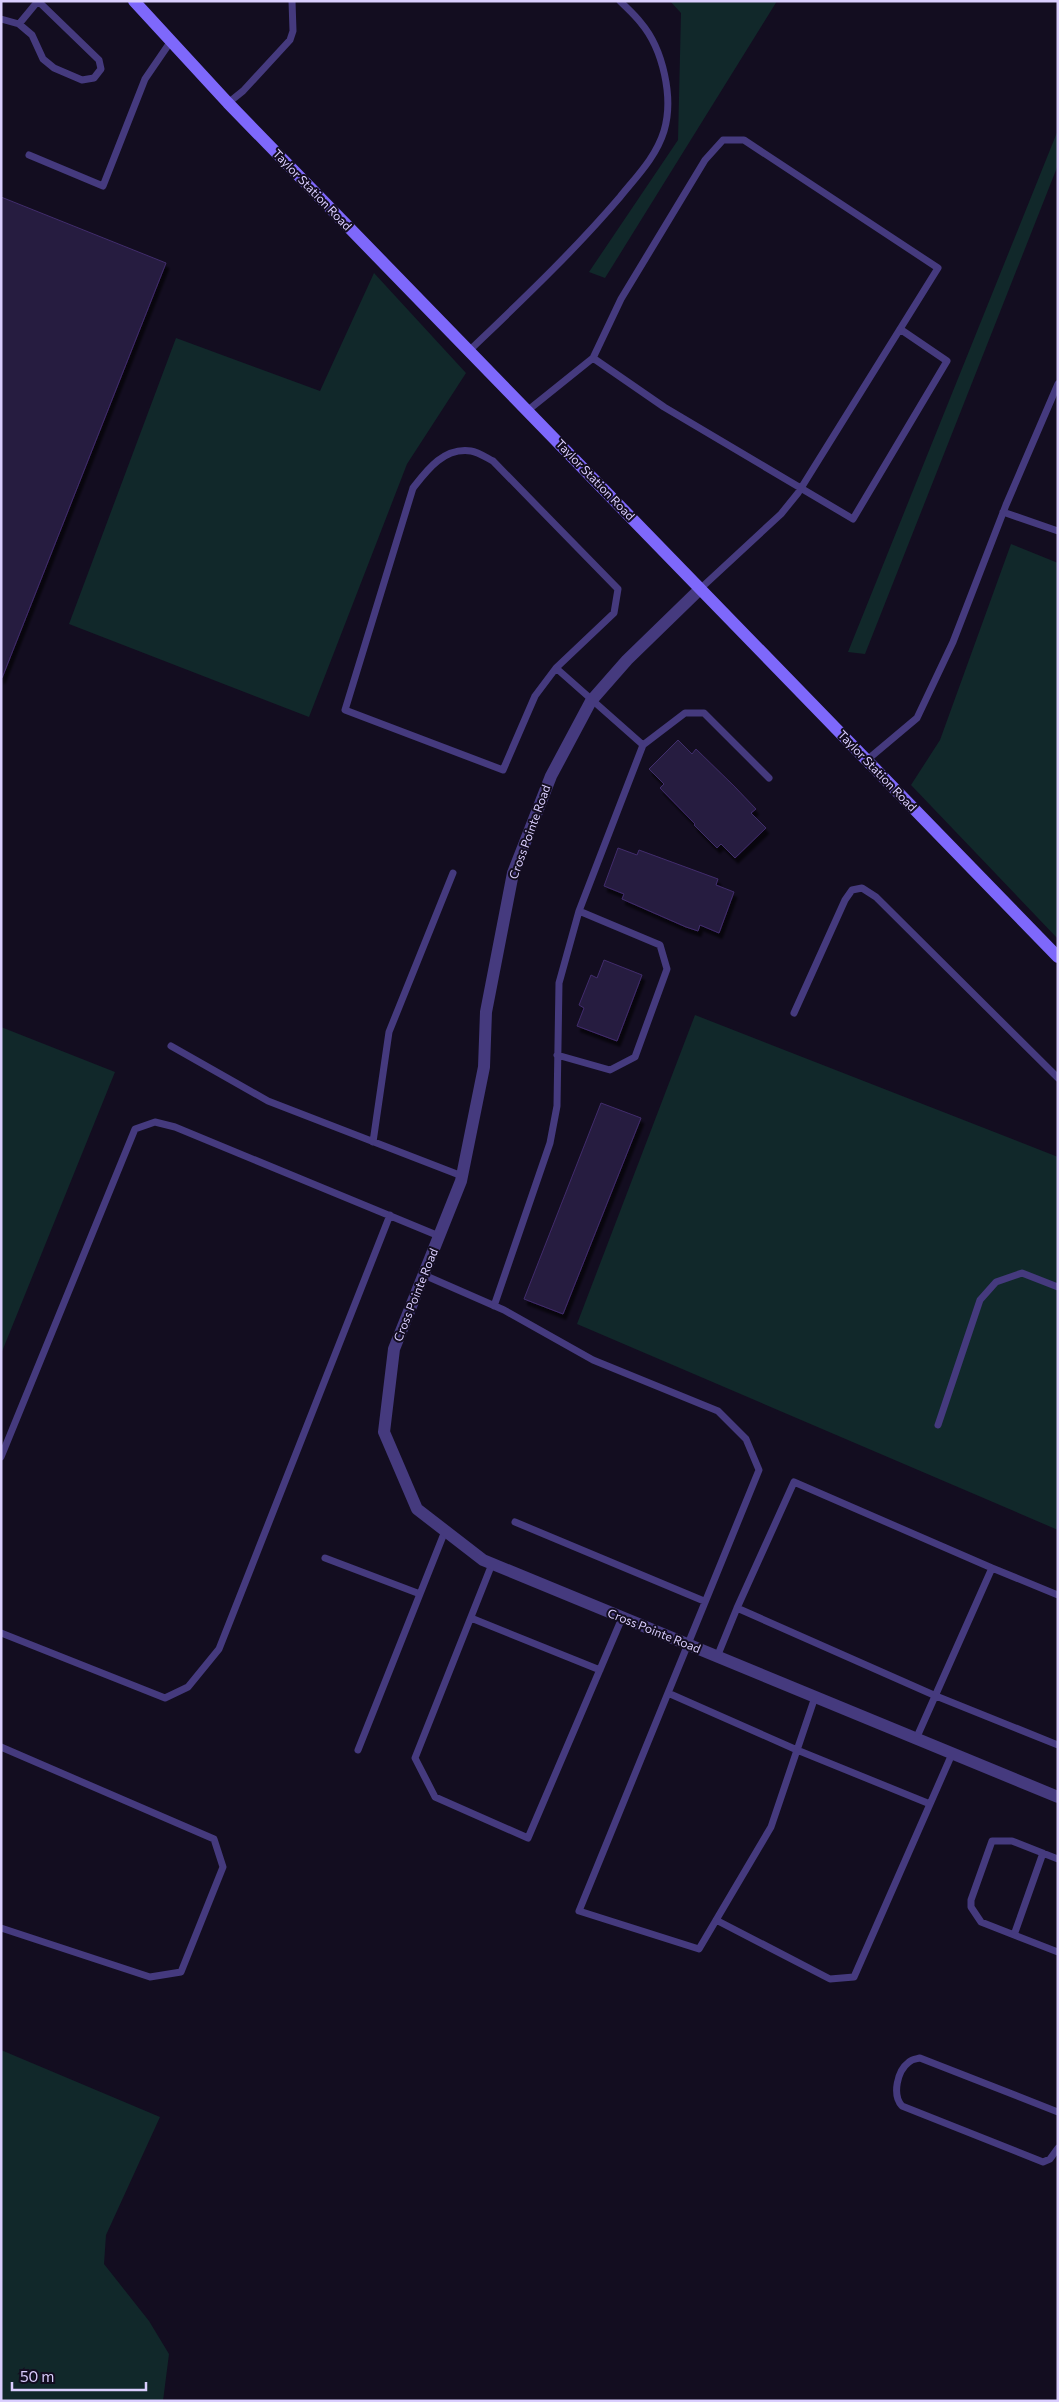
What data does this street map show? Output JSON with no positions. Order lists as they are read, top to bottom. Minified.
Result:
{"streets":{"main road":["Taylor Station Road"],"street":["Cross Pointe Road"]},"crossings":[["Taylor Station Road","Cross Pointe Road"]],"scale_bar":"50 m"}
